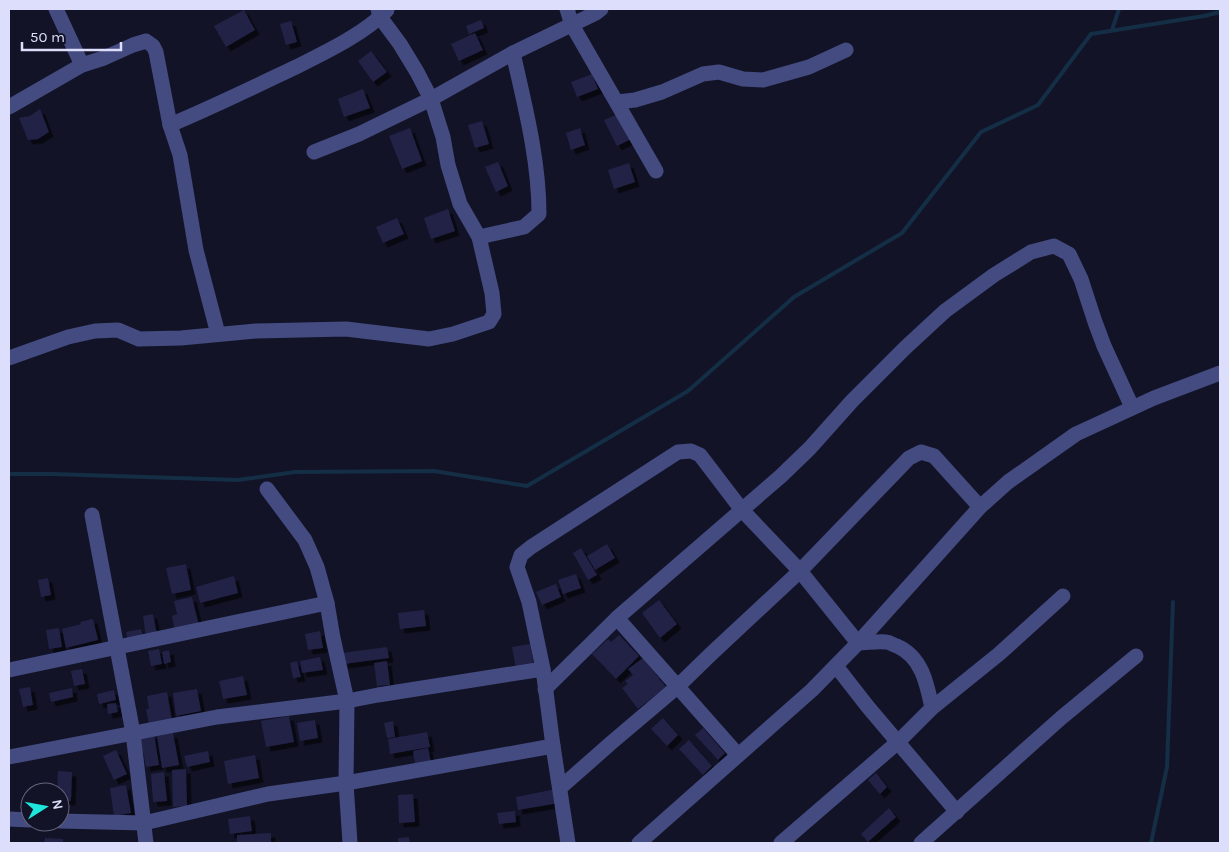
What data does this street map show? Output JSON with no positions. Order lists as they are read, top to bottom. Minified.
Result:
{"scale_bar":"50 m","north":"right"}
